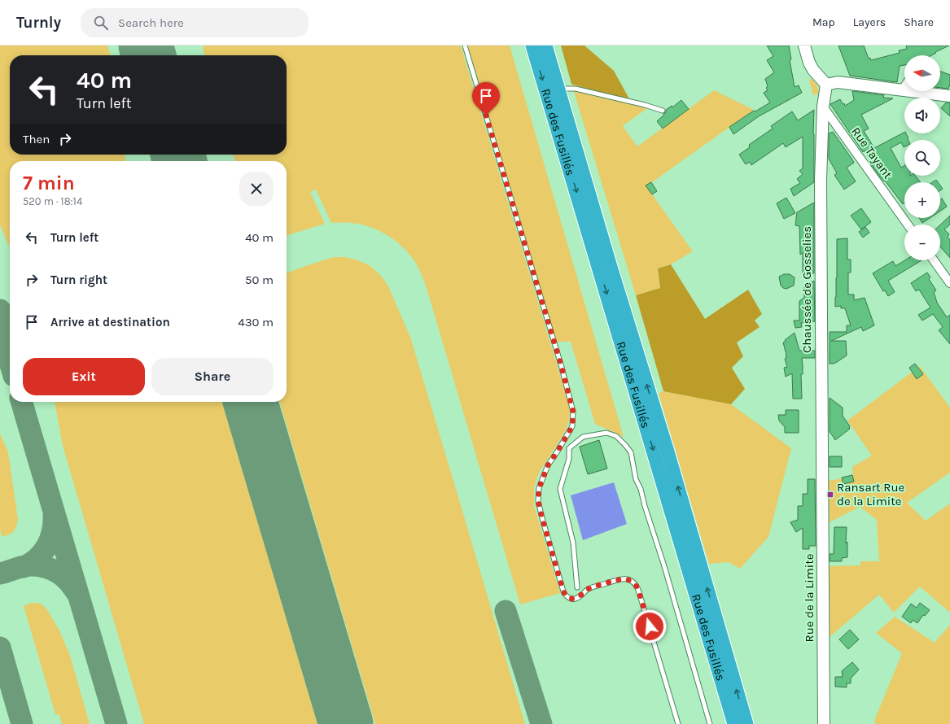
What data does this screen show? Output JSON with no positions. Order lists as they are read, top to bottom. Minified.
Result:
{"streets":{"highway":["Rue des Fusillés"],"street":["Rue Tayant","Chaussée de Gosselies","Rue de la Limite"]},"crossings":[["Rue Tayant","Chaussée de Gosselies"],["Chaussée de Gosselies","Rue de la Limite"]],"places":{"transit":["Ransart Rue de la Limite"]},"north":"left","page":{"header":"Turnly","search":"Search here","nav":["Map","Layers","Share"],"map_buttons":["+","−"],"turn":["40 m","Turn left"],"then":"Then","heading":["7 min","520 m · 18:14"],"list":[{"name":"Turn left","value":"40 m"},{"name":"Turn right","value":"50 m"},{"name":"Arrive at destination","value":"430 m"}],"buttons":["Exit","Share"]}}
